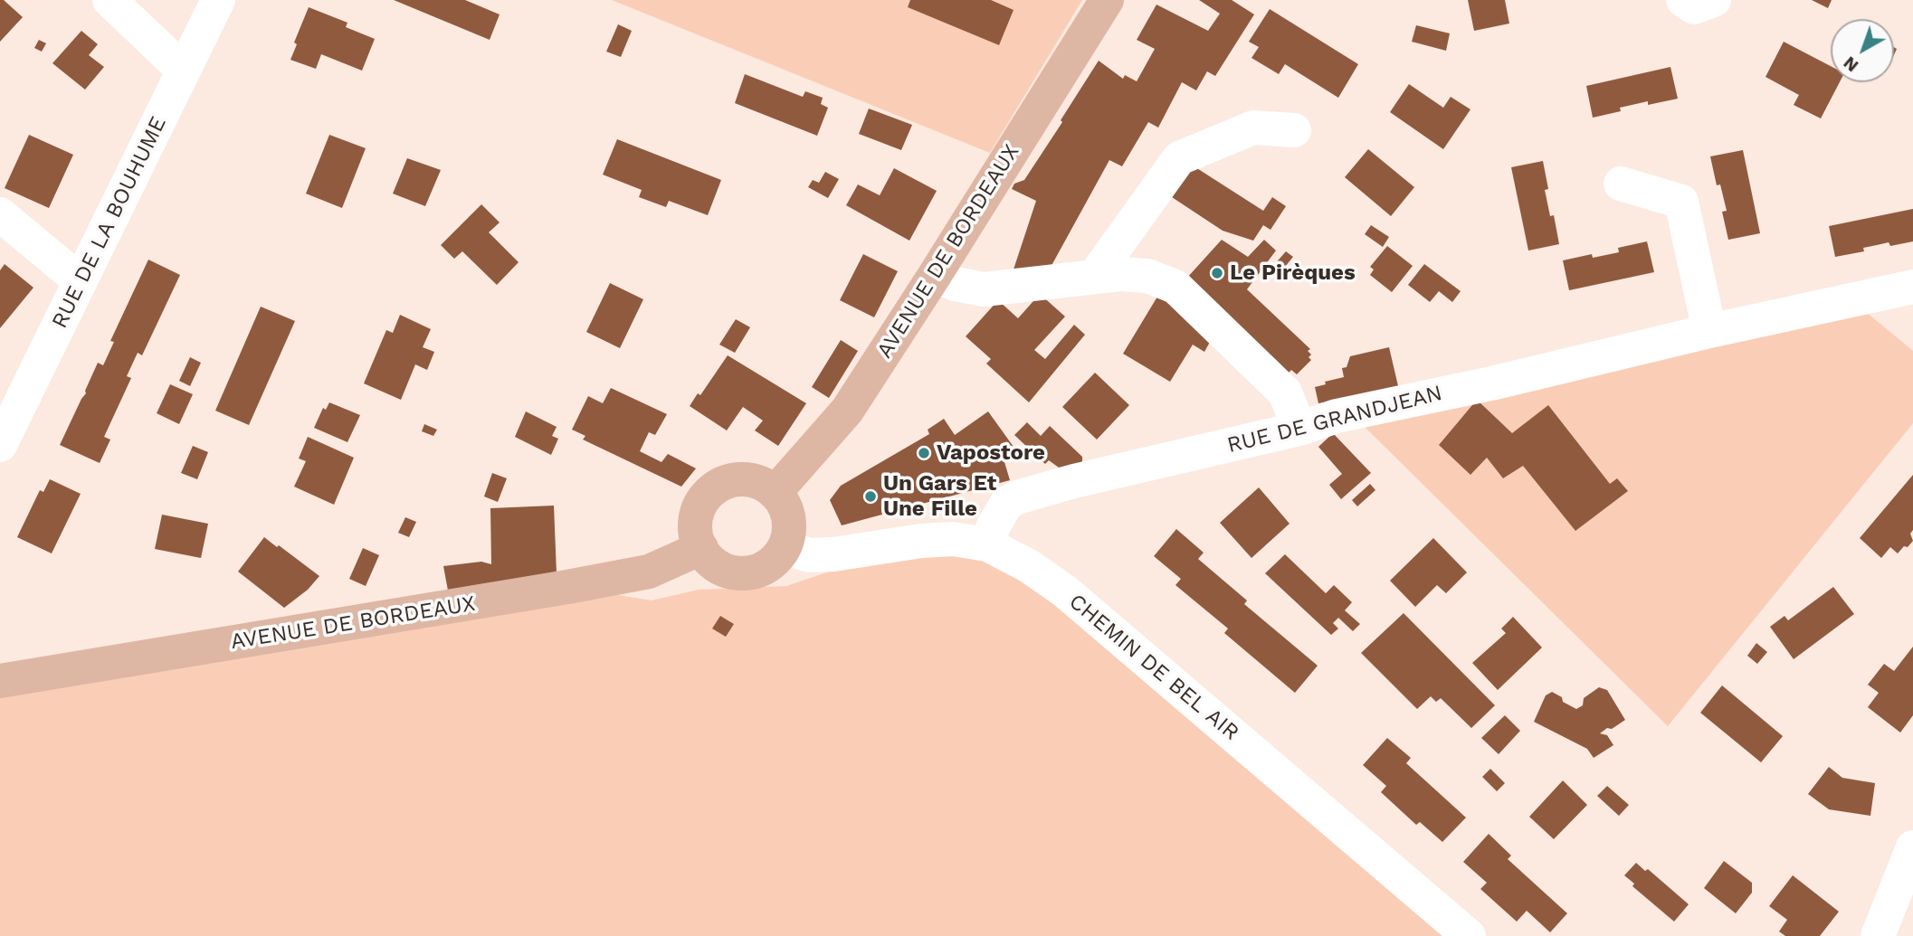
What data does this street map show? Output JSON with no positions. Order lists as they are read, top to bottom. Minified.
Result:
{"streets":{"main road":["AVENUE DE BORDEAUX"],"street":["RUE DE LA BOUHUME","RUE DE GRANDJEAN","CHEMIN DE BEL AIR"]},"crossings":[["AVENUE DE BORDEAUX","CHEMIN DE BEL AIR"],["RUE DE GRANDJEAN","CHEMIN DE BEL AIR"]],"places":["Le Pirèques","Vapostore","Un Gars Et Une Fille"],"north":"bottom left"}
